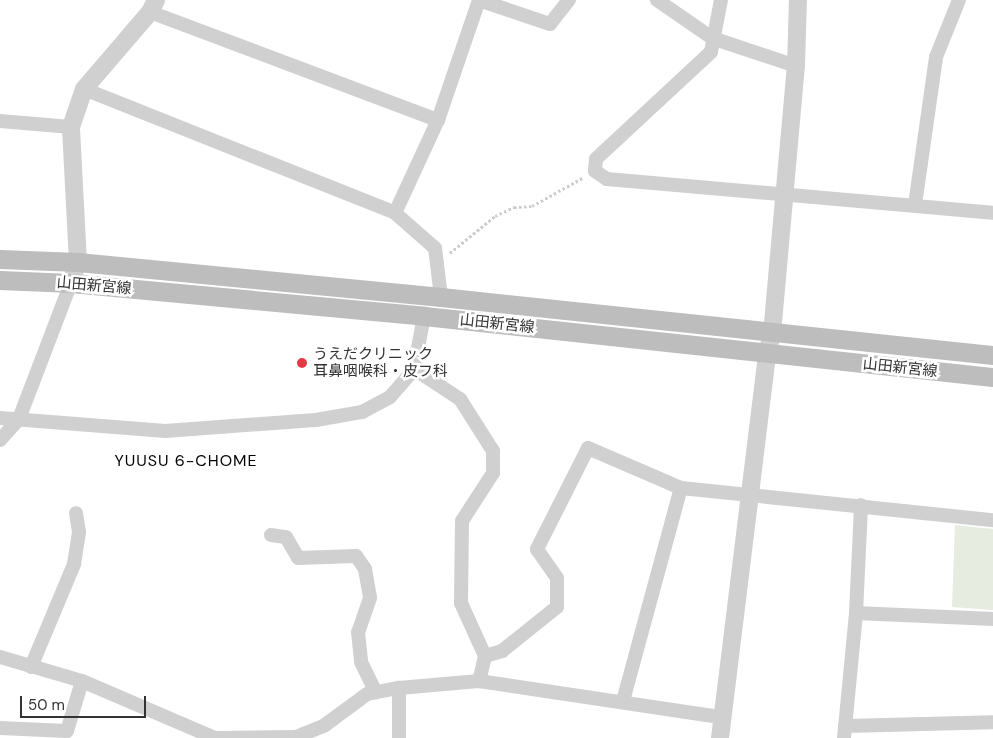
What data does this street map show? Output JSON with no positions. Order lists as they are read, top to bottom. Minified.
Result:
{"streets":{"main road":["山田新宮線"]},"districts":["YUUSU 6-CHOME"],"places":["うえだクリニック 耳鼻咽喉科・皮フ科"],"scale_bar":"50 m"}
